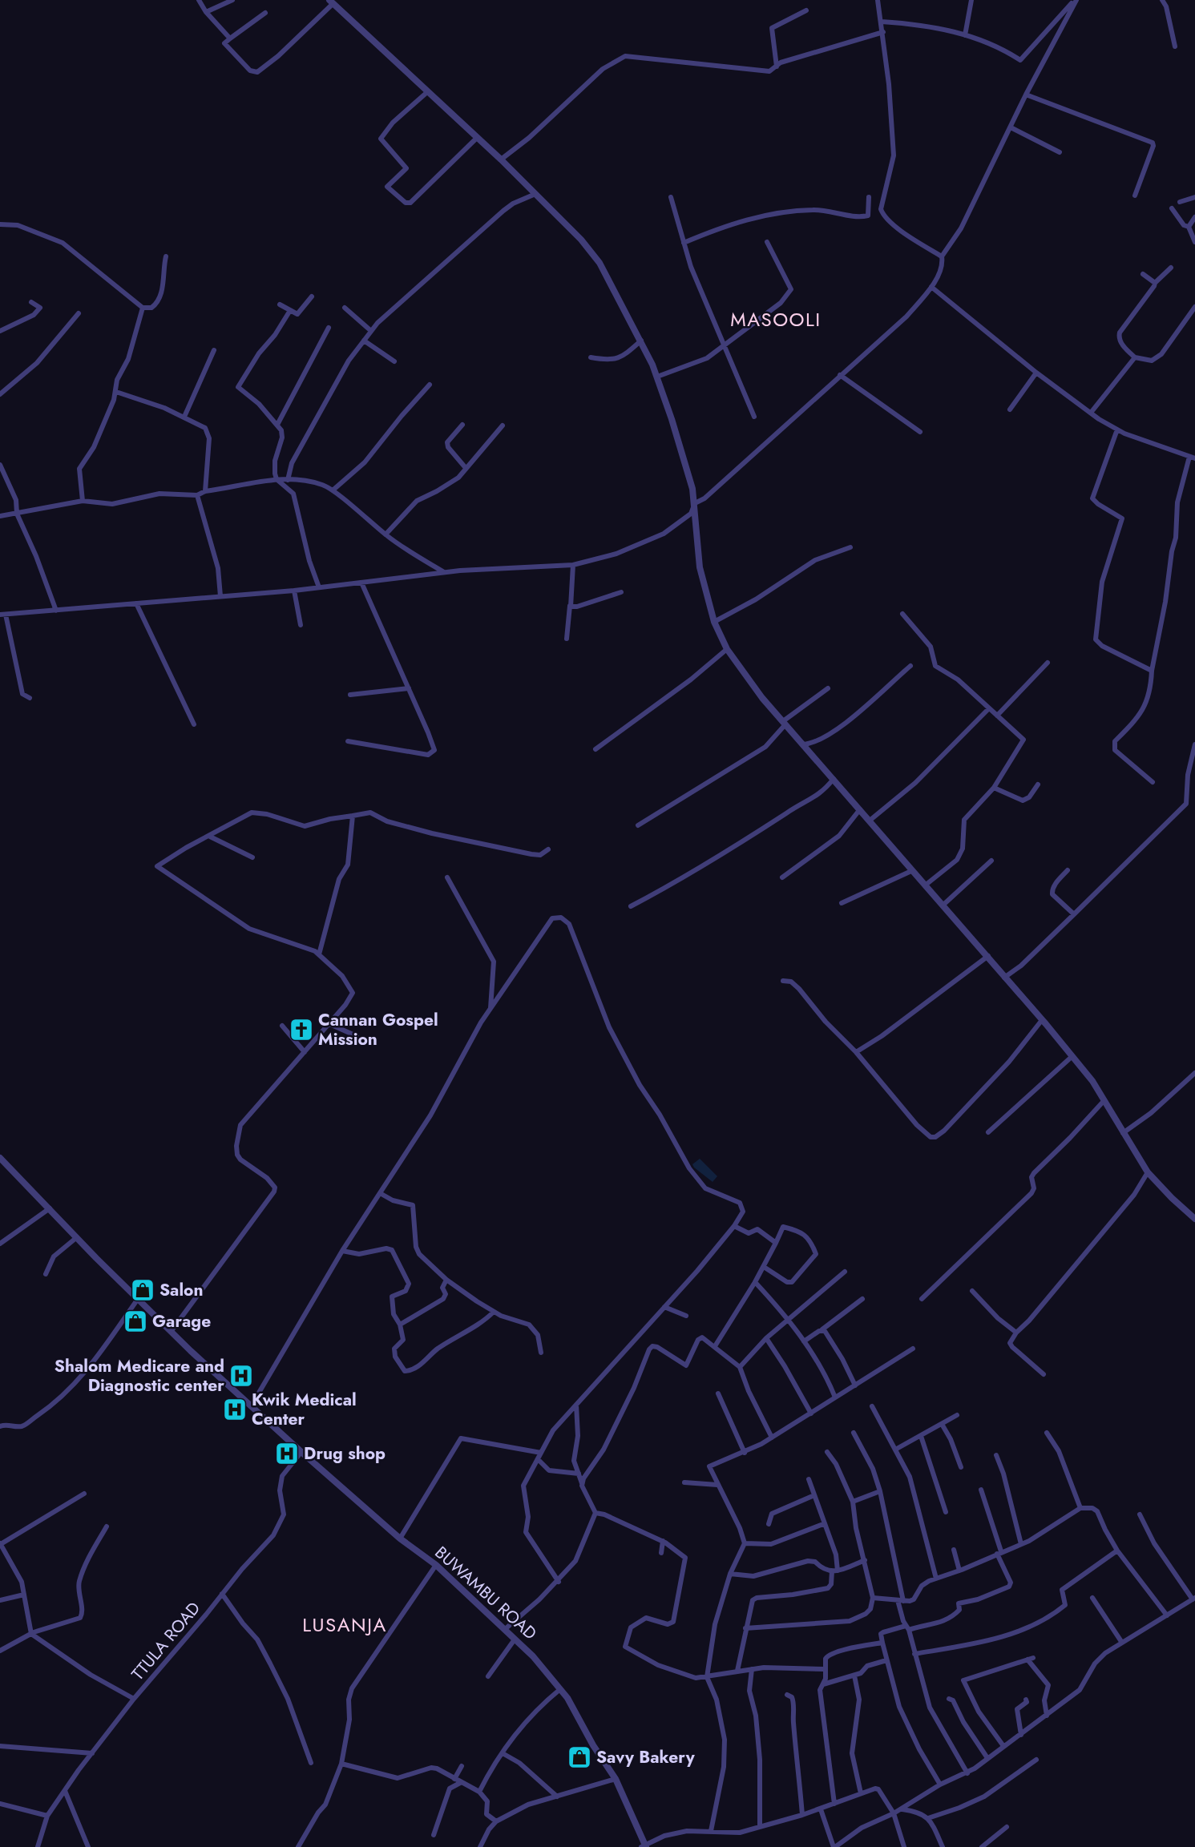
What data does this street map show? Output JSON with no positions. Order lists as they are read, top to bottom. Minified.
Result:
{"streets":{"street":["BUWAMBU ROAD","TTULA ROAD"]},"crossings":[["BUWAMBU ROAD","TTULA ROAD"]],"districts":["MASOOLI","LUSANJA"],"places":{"church":["Cannan Gospel Mission"],"shop":["Salon","Garage","Savy Bakery"],"hospital":["Shalom Medicare and Diagnostic center","Kwik Medical Center","Drug shop"]}}
